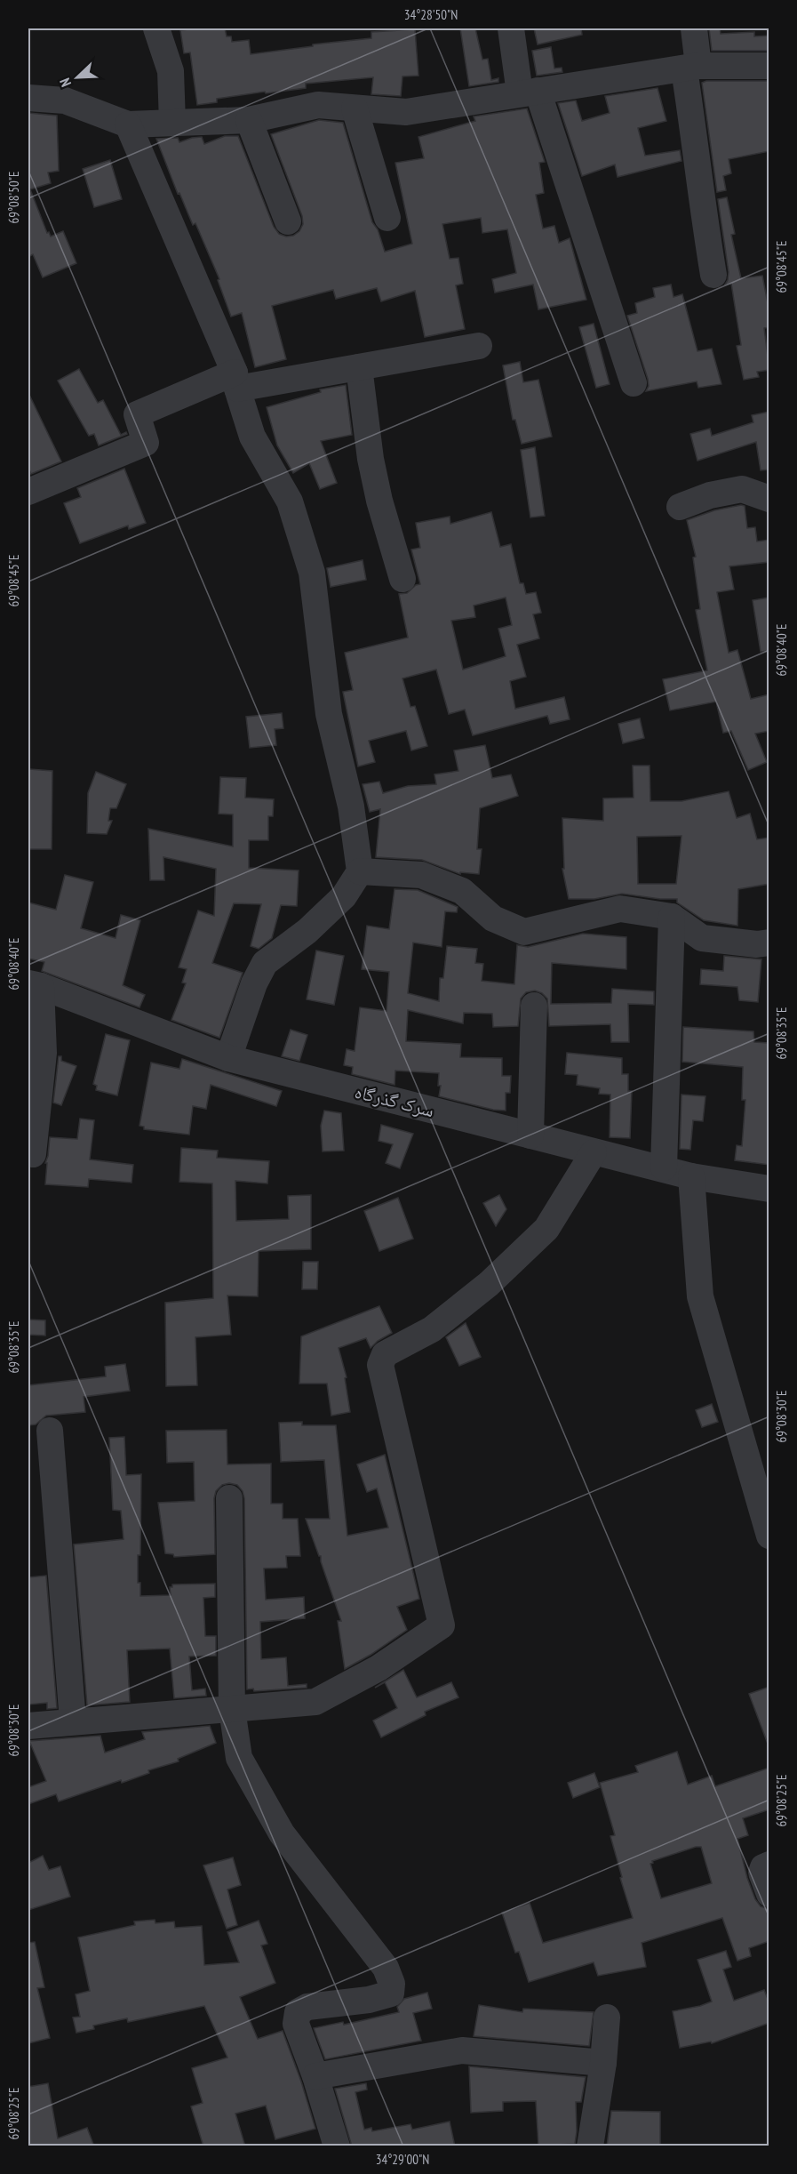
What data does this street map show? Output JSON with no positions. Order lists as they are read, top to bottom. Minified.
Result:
{"streets":{"street":["سرک گذرگاه"]},"north":"bottom left","coordinates":["34°28'50\"N","69°08'50\"E","69°08'45\"E","69°08'40\"E","69°08'35\"E","69°08'30\"E","69°08'25\"E","34°29'00\"N"]}
